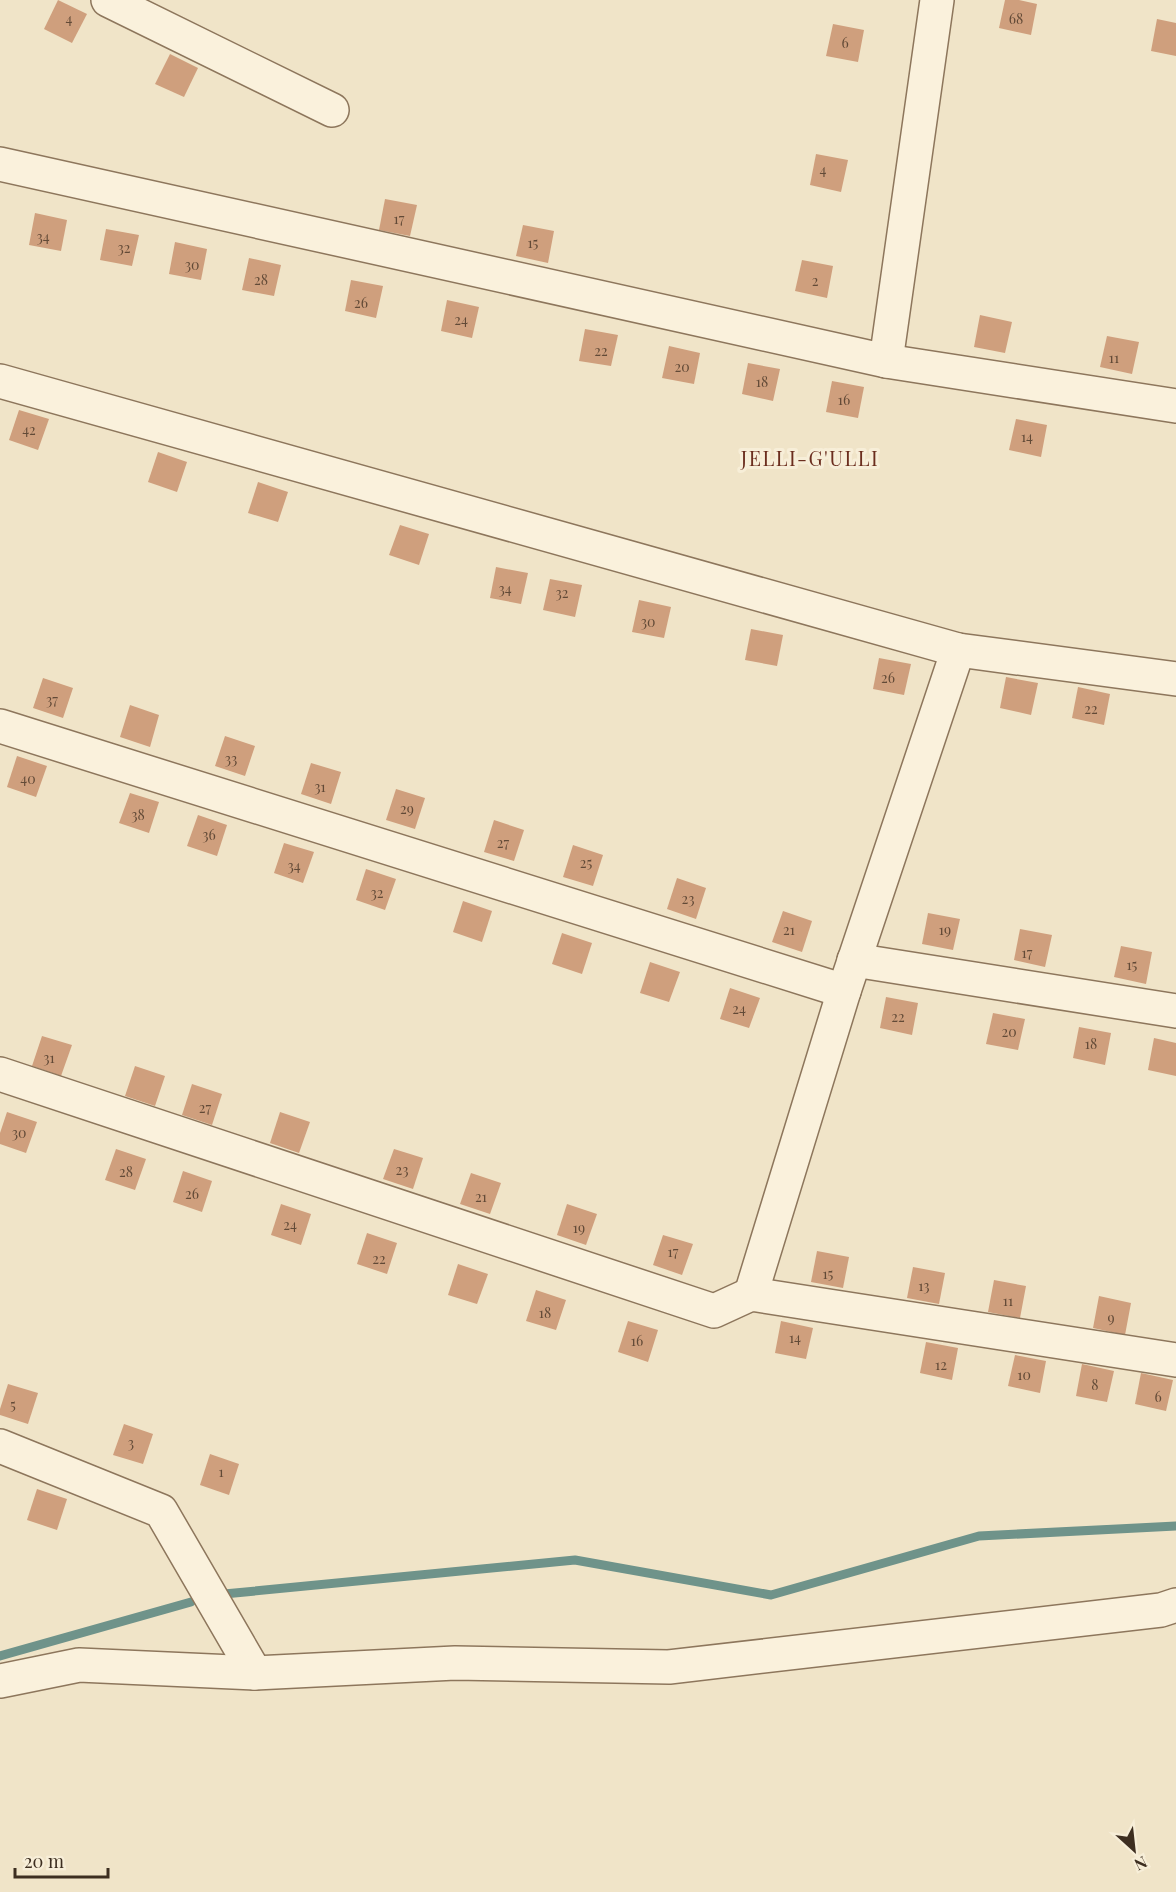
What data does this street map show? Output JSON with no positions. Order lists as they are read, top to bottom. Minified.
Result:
{"districts":["JELLI-G'ULLI"],"house_numbers":["4","68","6","4","17","34","15","32","30","28","2","26","24","22","11","20","18","16","42","14","34","32","30","26","37","22","33","40","31","29","38","36","27","25","34","32","23","21","19","17","15","24","22","20","18","31","27","30","23","28","26","21","24","19","17","22","15","13","11","18","9","14","16","12","10","8","6","5","3","1"],"scale_bar":"20 m","north":"bottom right"}
